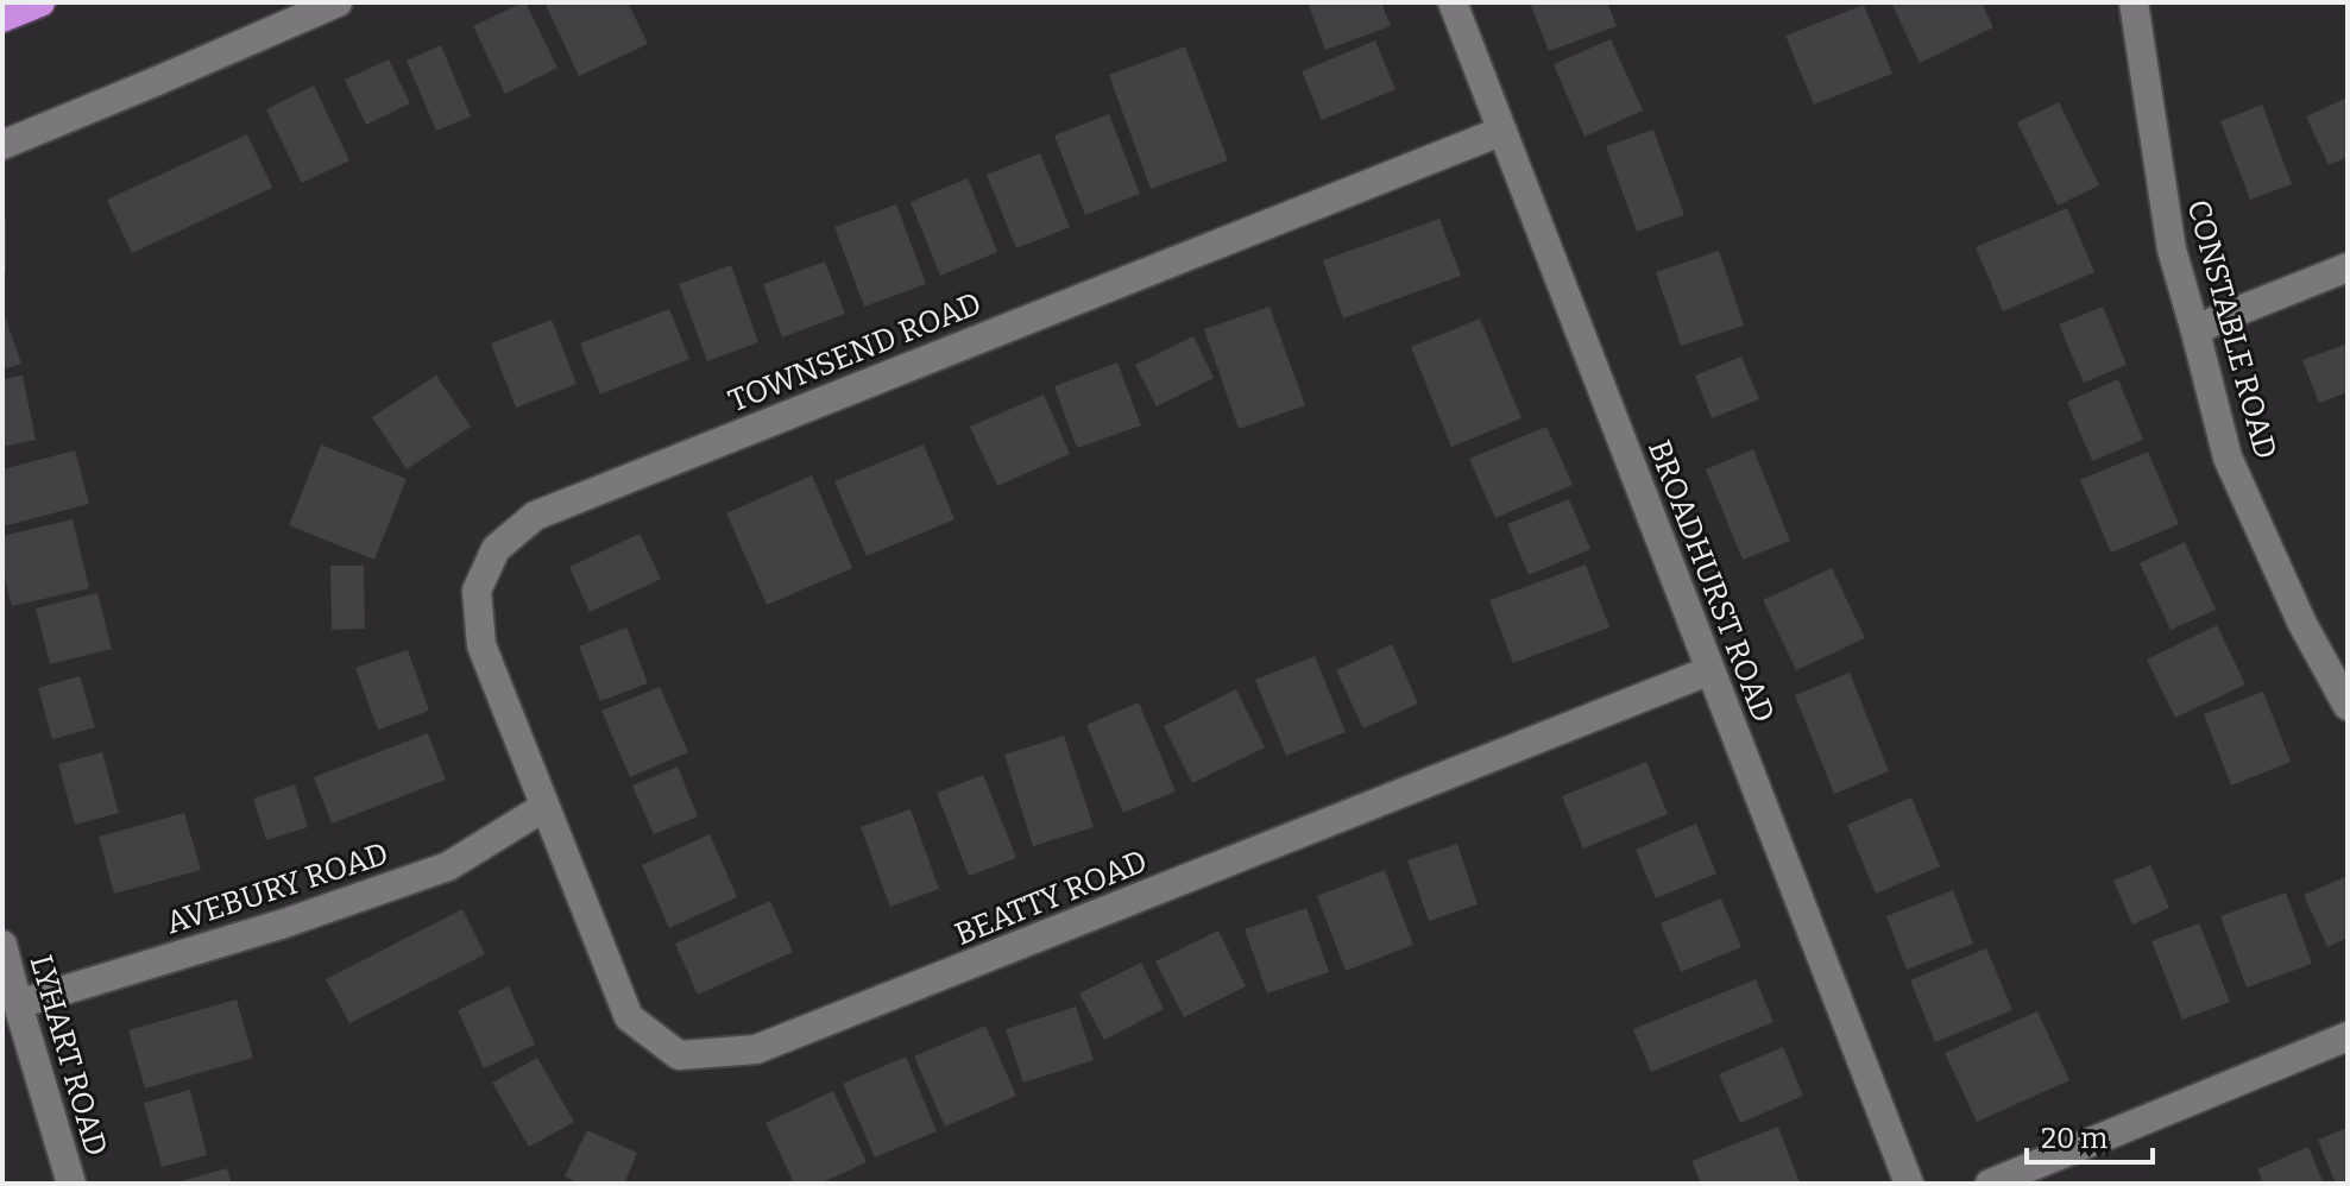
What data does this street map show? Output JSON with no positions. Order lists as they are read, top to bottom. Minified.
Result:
{"streets":{"street":["CONSTABLE ROAD","TOWNSEND ROAD","BROADHURST ROAD","AVEBURY ROAD","BEATTY ROAD","LYHART ROAD"]},"crossings":[["TOWNSEND ROAD","BROADHURST ROAD"],["TOWNSEND ROAD","AVEBURY ROAD"],["TOWNSEND ROAD","BEATTY ROAD"],["BROADHURST ROAD","BEATTY ROAD"],["AVEBURY ROAD","BEATTY ROAD"],["AVEBURY ROAD","LYHART ROAD"]],"scale_bar":"20 m"}
